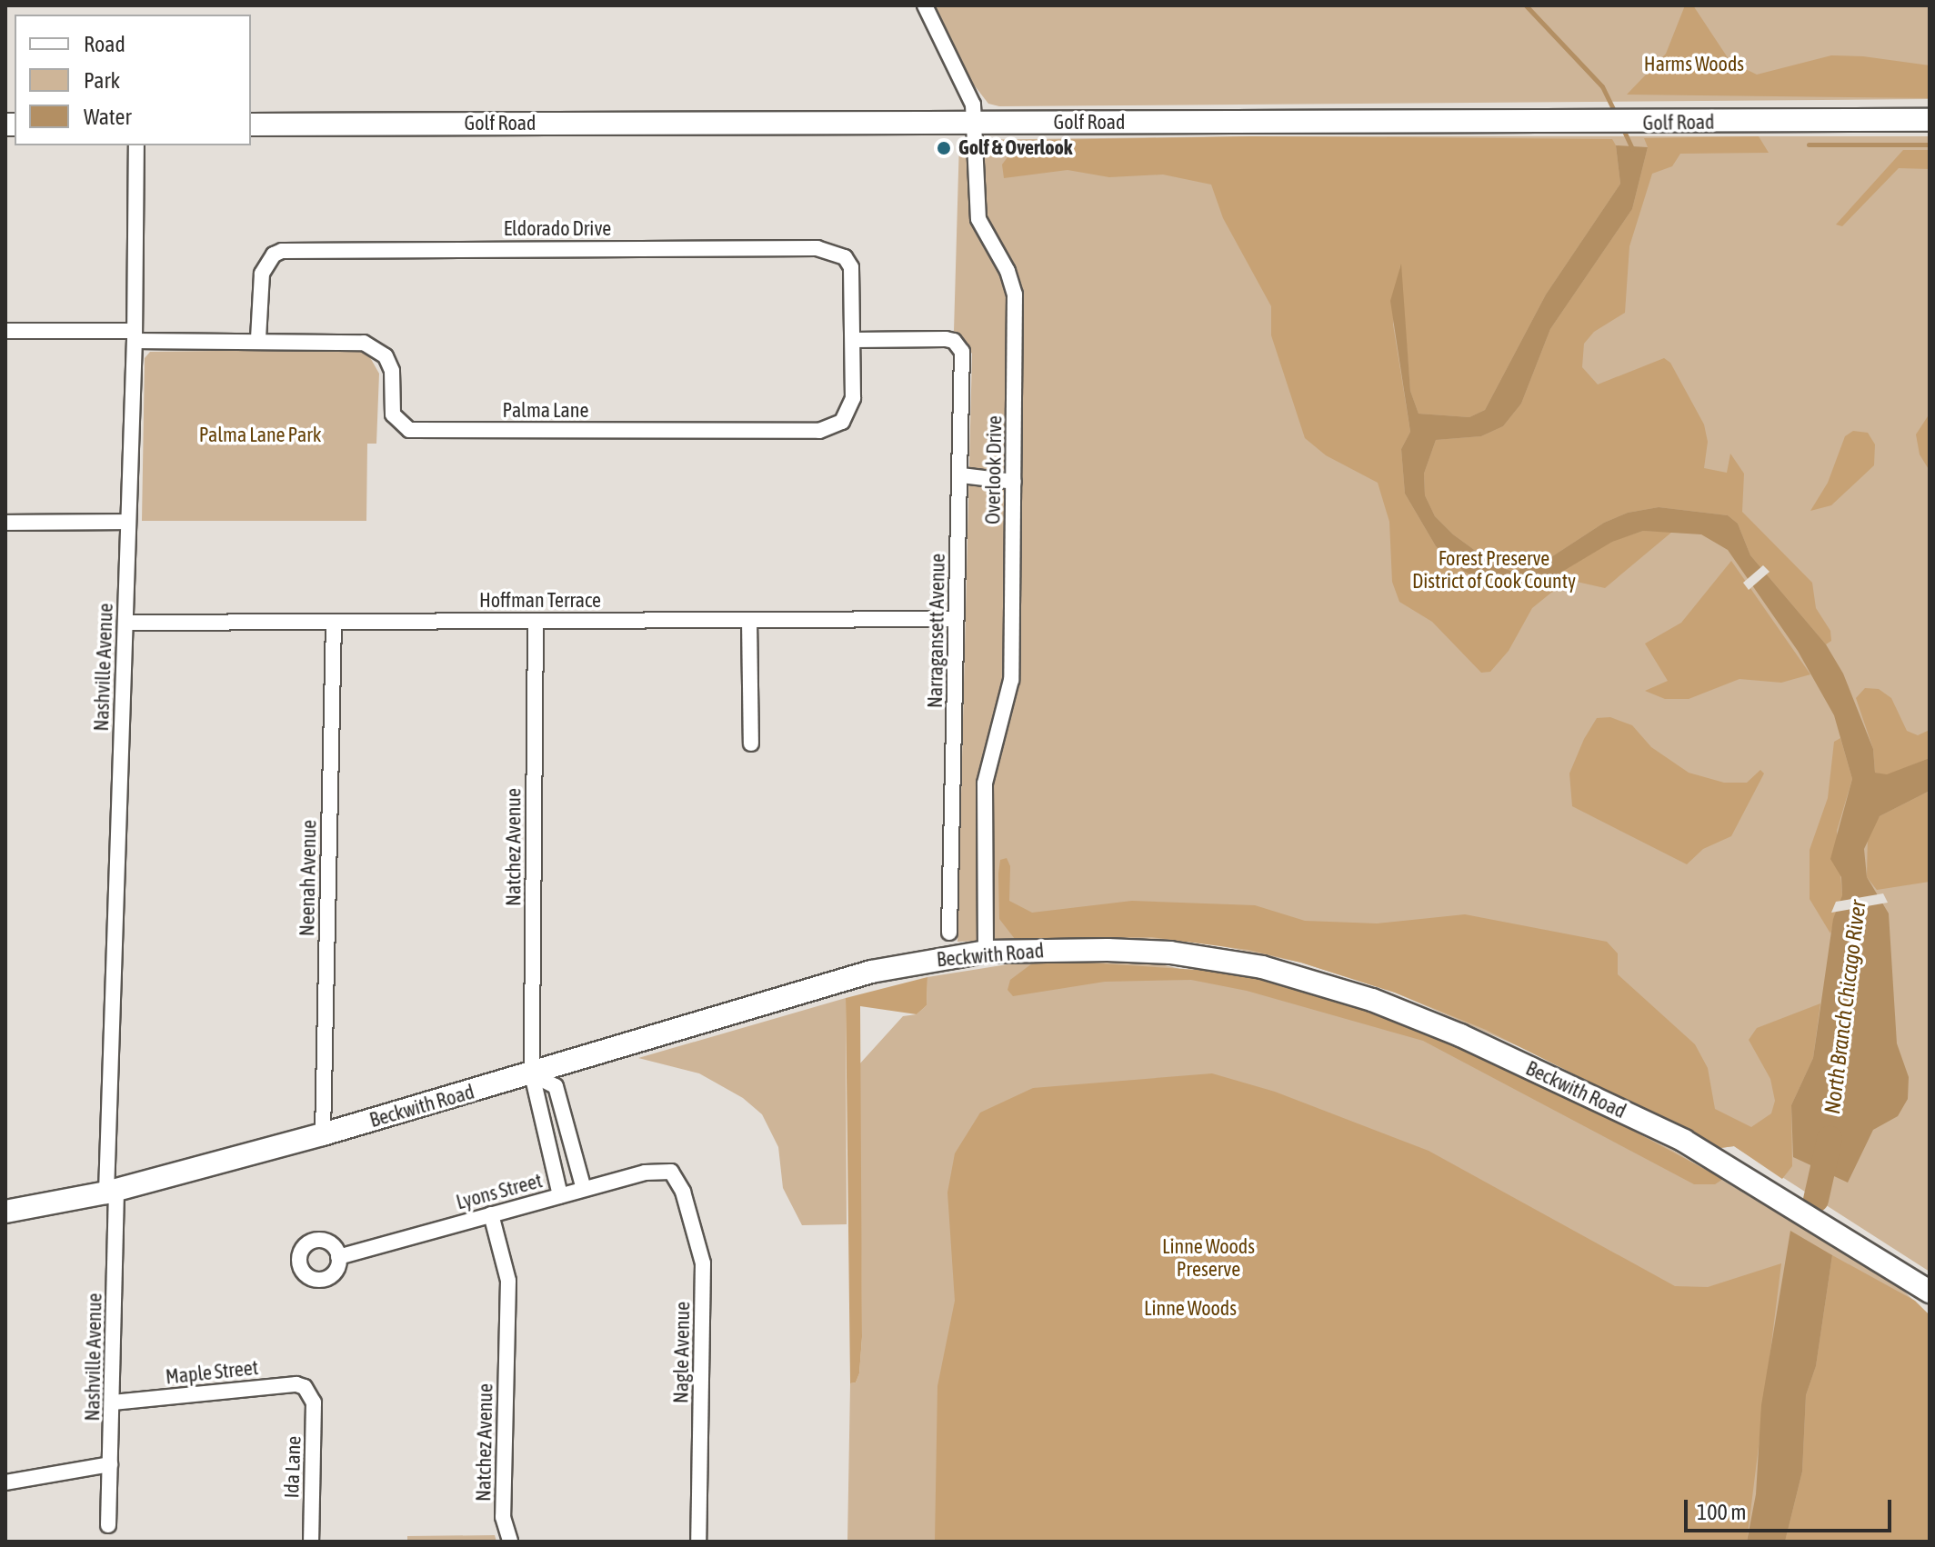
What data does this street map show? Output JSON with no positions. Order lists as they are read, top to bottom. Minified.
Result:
{"streets":{"street":["Golf Road","Eldorado Drive","Palma Lane","Overlook Drive","Hoffman Terrace","Narragansett Avenue","Nashville Avenue","Natchez Avenue","Neenah Avenue","Beckwith Road","Lyons Street","Nagle Avenue","Maple Street","Ida Lane"]},"crossings":[["Golf Road","Overlook Drive"],["Eldorado Drive","Palma Lane"],["Eldorado Drive","Narragansett Avenue"],["Palma Lane","Narragansett Avenue"],["Palma Lane","Nashville Avenue"],["Overlook Drive","Beckwith Road"],["Hoffman Terrace","Narragansett Avenue"],["Hoffman Terrace","Nashville Avenue"],["Hoffman Terrace","Natchez Avenue"],["Hoffman Terrace","Neenah Avenue"],["Nashville Avenue","Beckwith Road"],["Nashville Avenue","Maple Street"],["Natchez Avenue","Beckwith Road"],["Natchez Avenue","Lyons Street"],["Neenah Avenue","Beckwith Road"],["Lyons Street","Nagle Avenue"],["Maple Street","Ida Lane"]],"water":["North Branch Chicago River"],"parks":["Harms Woods","Palma Lane Park","Forest Preserve District of Cook County","Linne Woods Preserve","Linne Woods"],"places":["Golf & Overlook"],"legend":["Road","Park","Water"],"scale_bar":"100 m"}
